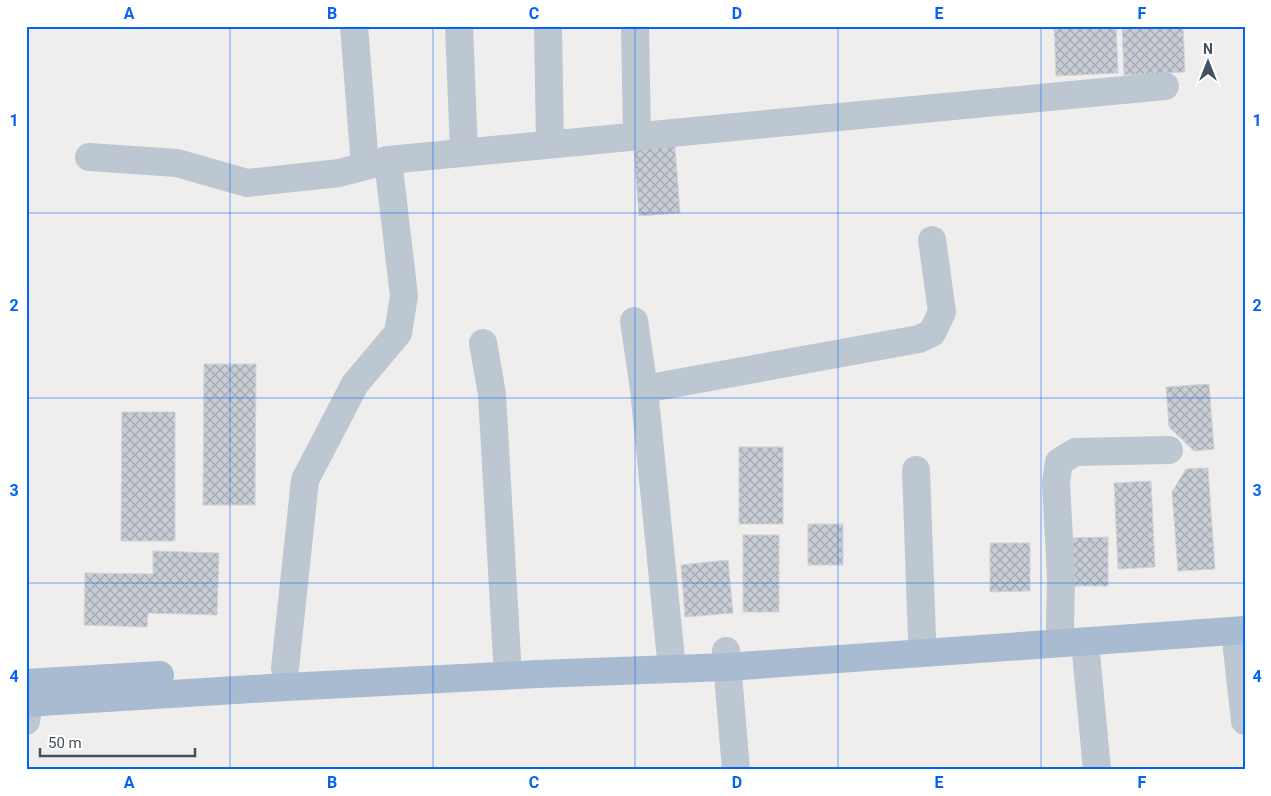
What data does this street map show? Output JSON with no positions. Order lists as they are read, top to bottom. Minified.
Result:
{"scale_bar":"50 m","north":"top","grid":{"columns":["A","B","C","D","E","F"],"rows":["1","2","3","4"]}}
